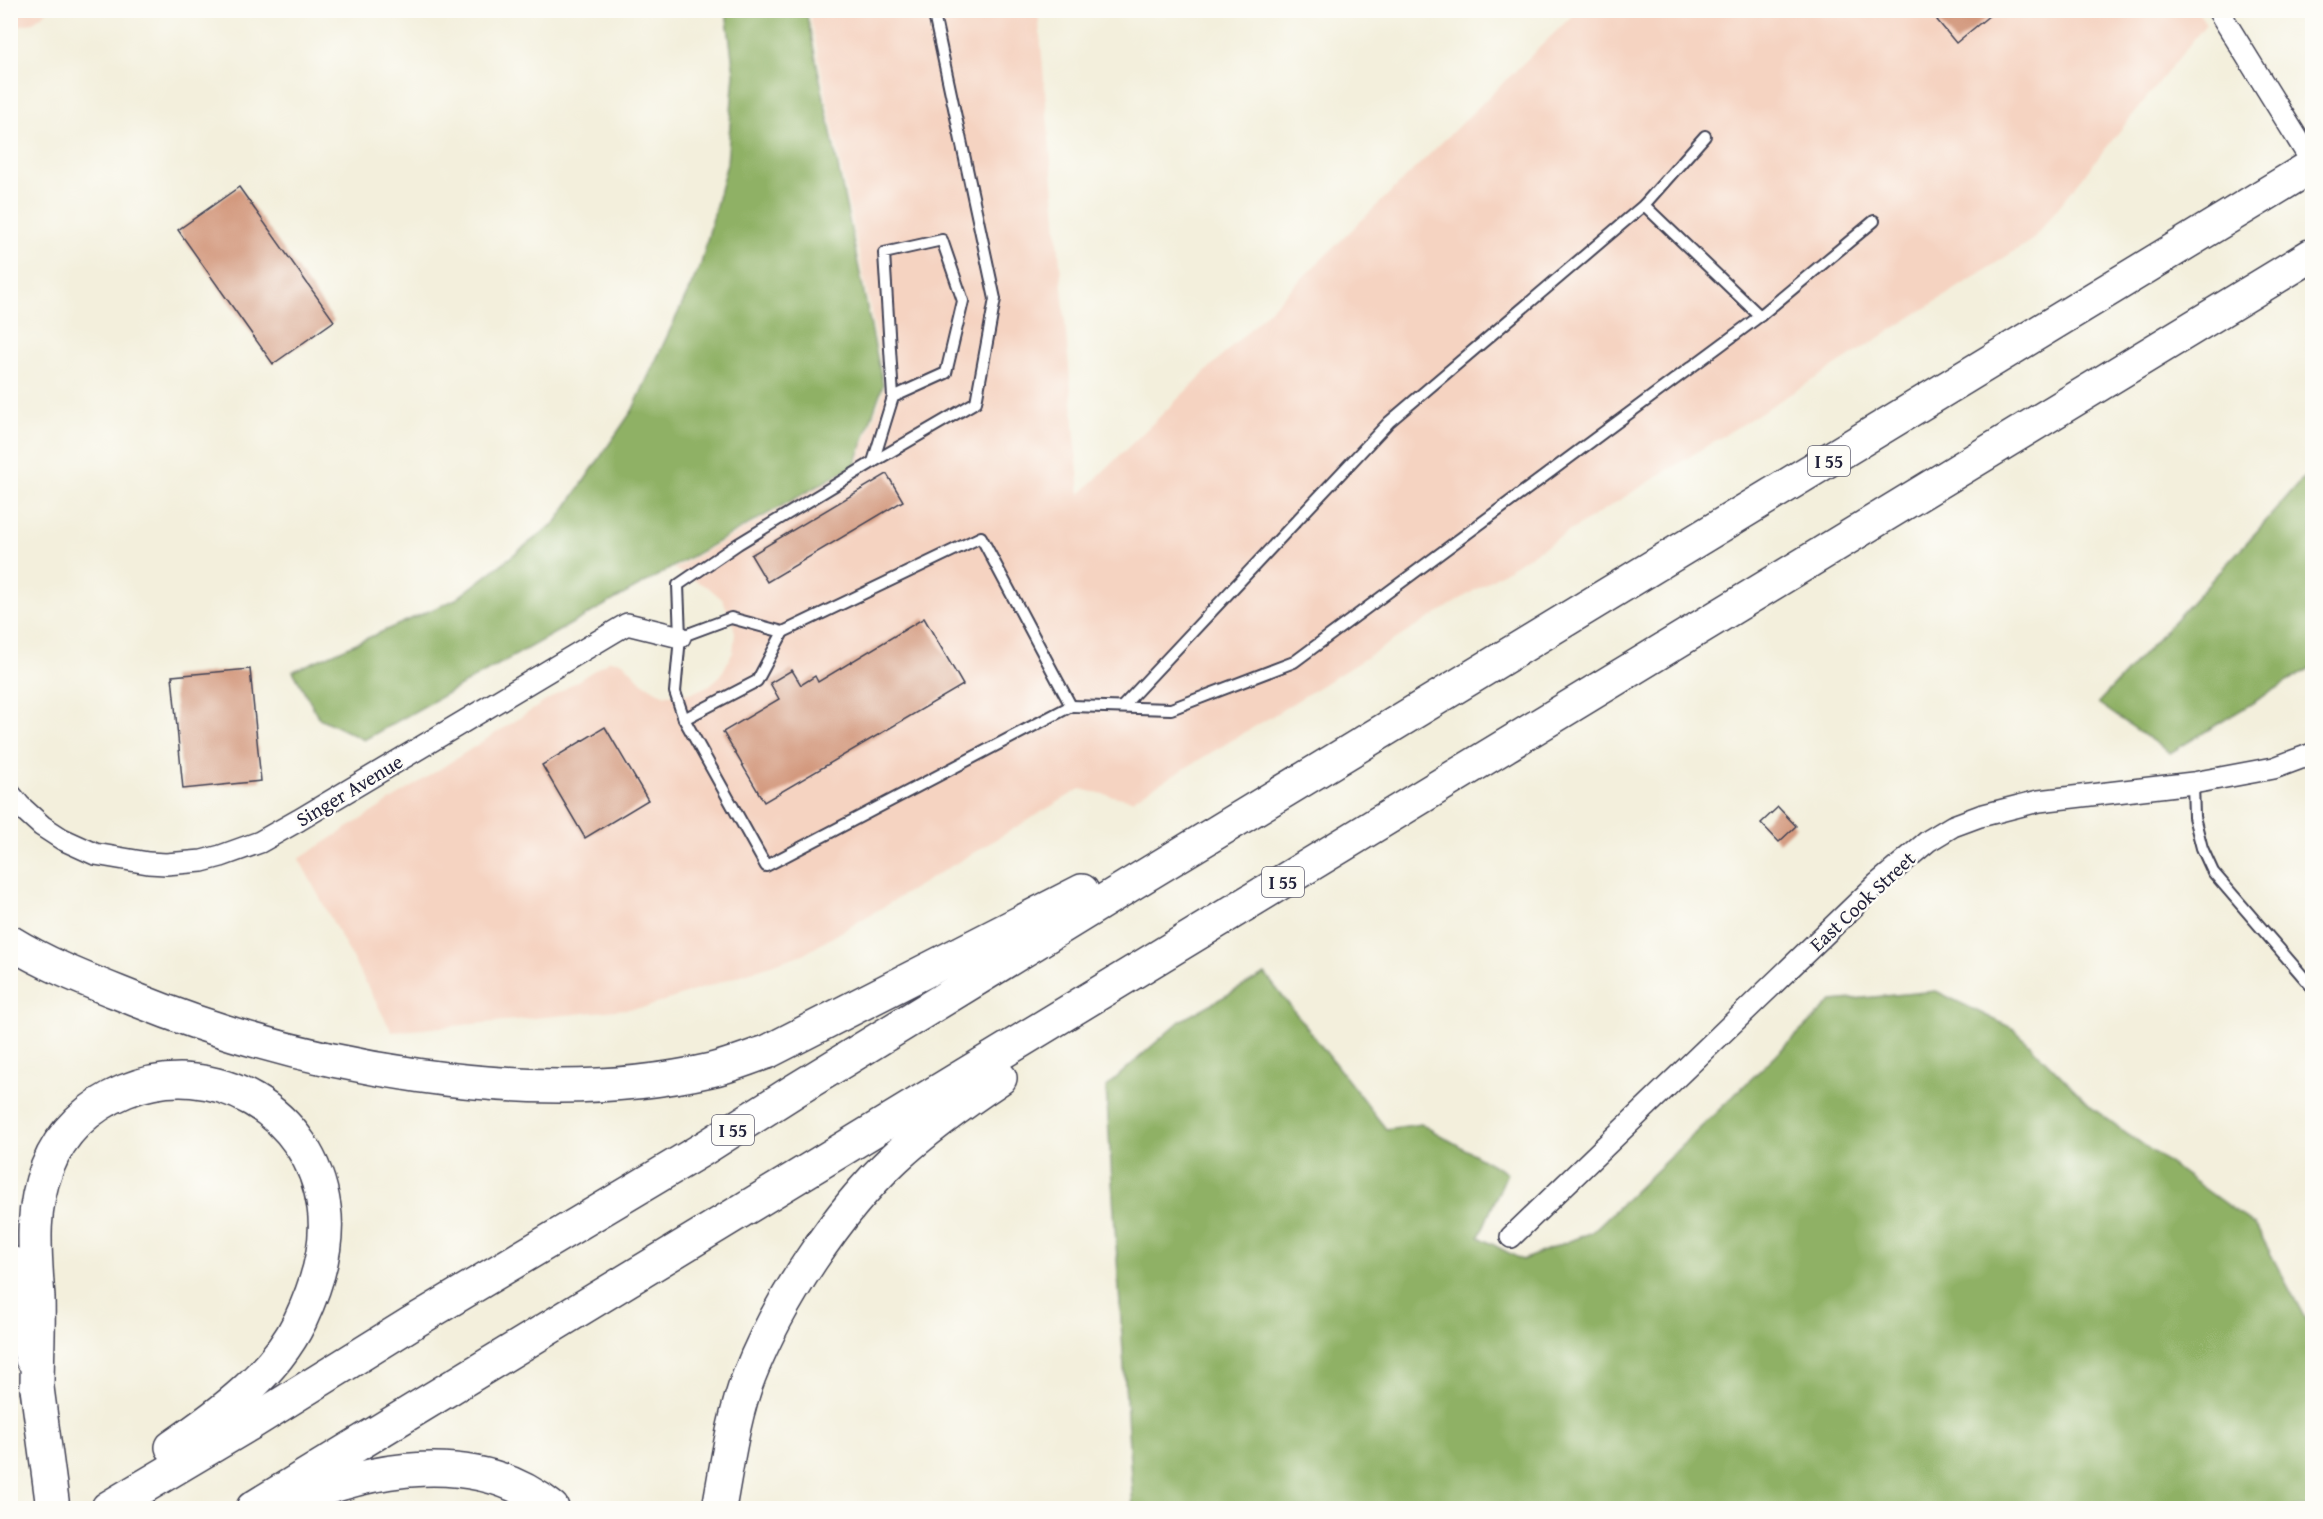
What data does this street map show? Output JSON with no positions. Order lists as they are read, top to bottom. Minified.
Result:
{"streets":{"highway":["I 55"],"street":["Singer Avenue","East Cook Street"]}}
